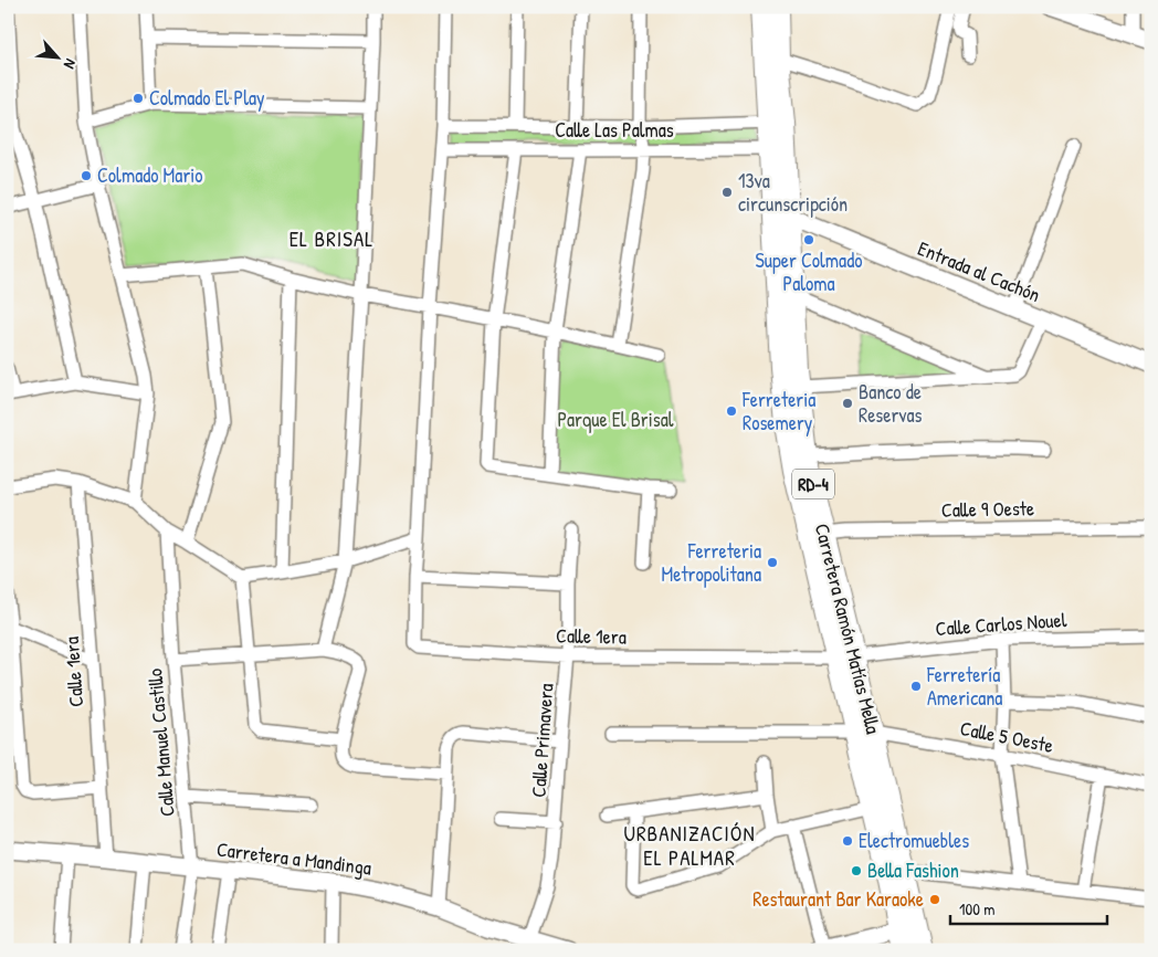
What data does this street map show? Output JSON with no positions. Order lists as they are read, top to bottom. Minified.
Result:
{"streets":{"main road":["RD-4","Carretera Ramón Matías Mella"],"street":["Calle Las Palmas","Entrada al Cachón","Calle 9 Oeste","Calle Carlos Nouel","Calle 1era","Calle 5 Oeste","Calle Primavera","Calle Manuel Castillo","Carretera a Mandinga"]},"crossings":[["Calle Las Palmas","Carretera Ramón Matías Mella"],["Entrada al Cachón","Carretera Ramón Matías Mella"],["Calle 9 Oeste","Carretera Ramón Matías Mella"],["Calle Carlos Nouel","Carretera Ramón Matías Mella"],["Calle Carlos Nouel","Calle 1era"],["Carretera Ramón Matías Mella","Calle 1era"],["Carretera Ramón Matías Mella","Calle 5 Oeste"],["Calle 1era","Calle Primavera"],["Calle 1era","Carretera a Mandinga"],["Calle Primavera","Carretera a Mandinga"],["Calle Manuel Castillo","Carretera a Mandinga"]],"districts":["EL BRISAL","URBANIZACIÓN EL PALMAR"],"parks":["Parque El Brisal"],"places":["Colmado El Play","Colmado Mario","13va circunscripción","Super Colmado Paloma","Banco de Reservas","Ferreteria Rosemery","Ferreteria Metropolitana","Ferretería Americana","Electromuebles","Bella Fashion","Restaurant Bar Karaoke"],"scale_bar":"100 m","north":"bottom right"}
